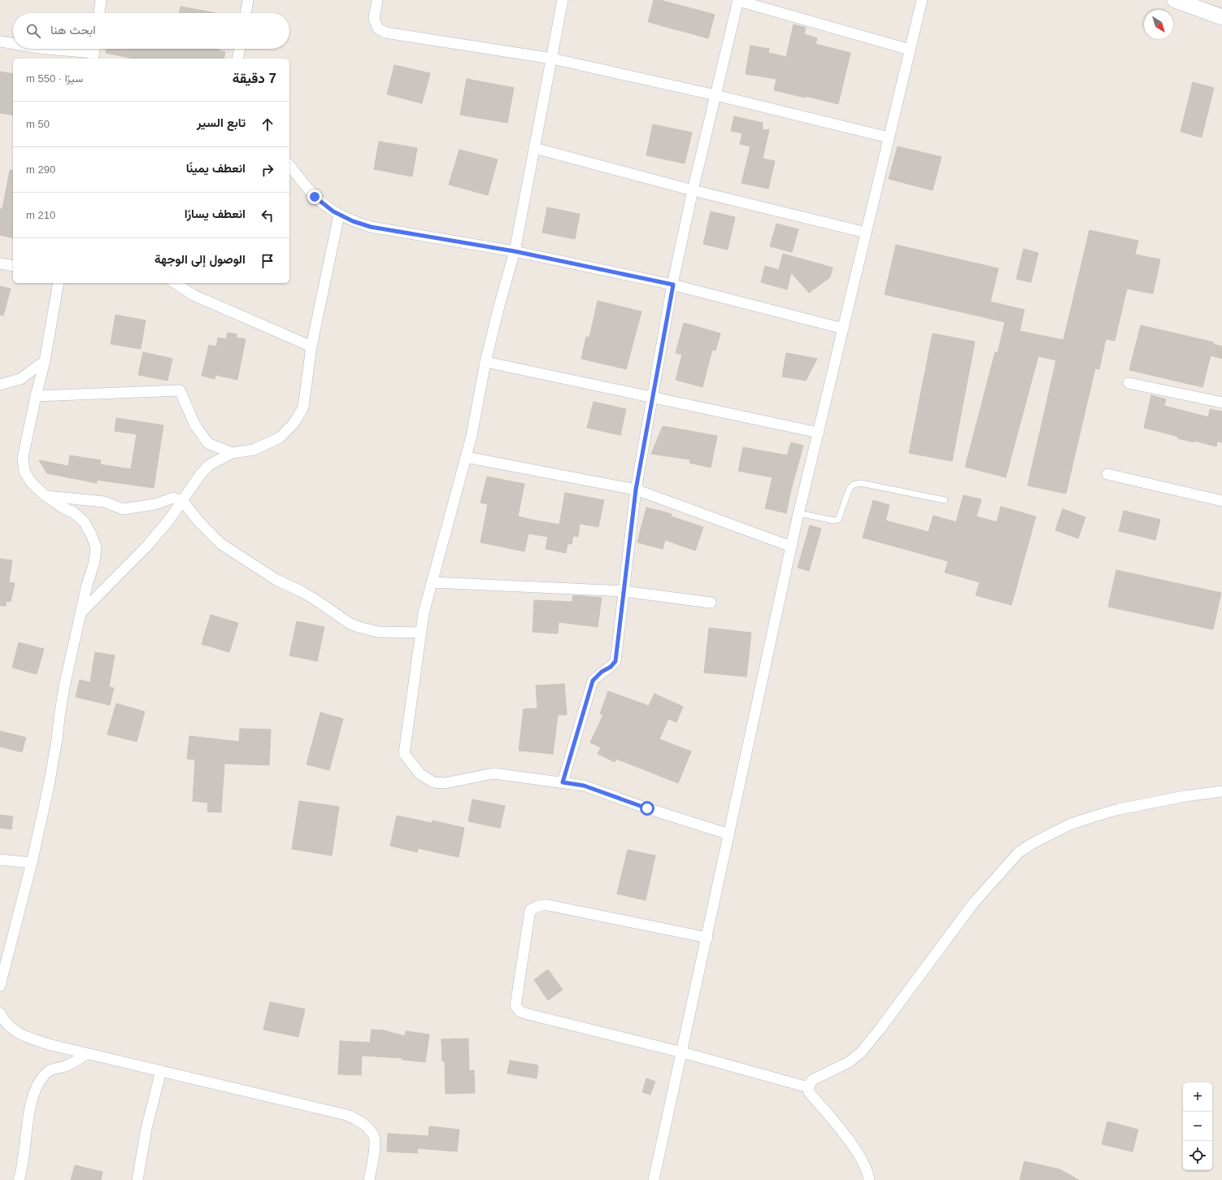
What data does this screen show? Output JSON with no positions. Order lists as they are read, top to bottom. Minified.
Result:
{"north":"bottom right","page":{"search":"ابحث هنا","heading":["7 دقيقة","سيرًا · 550 m"],"list":[["تابع السير","50 m"],["انعطف يمينًا","290 m"],["انعطف يسارًا","210 m"],"الوصول إلى الوجهة"],"map_buttons":["+","−"]}}
